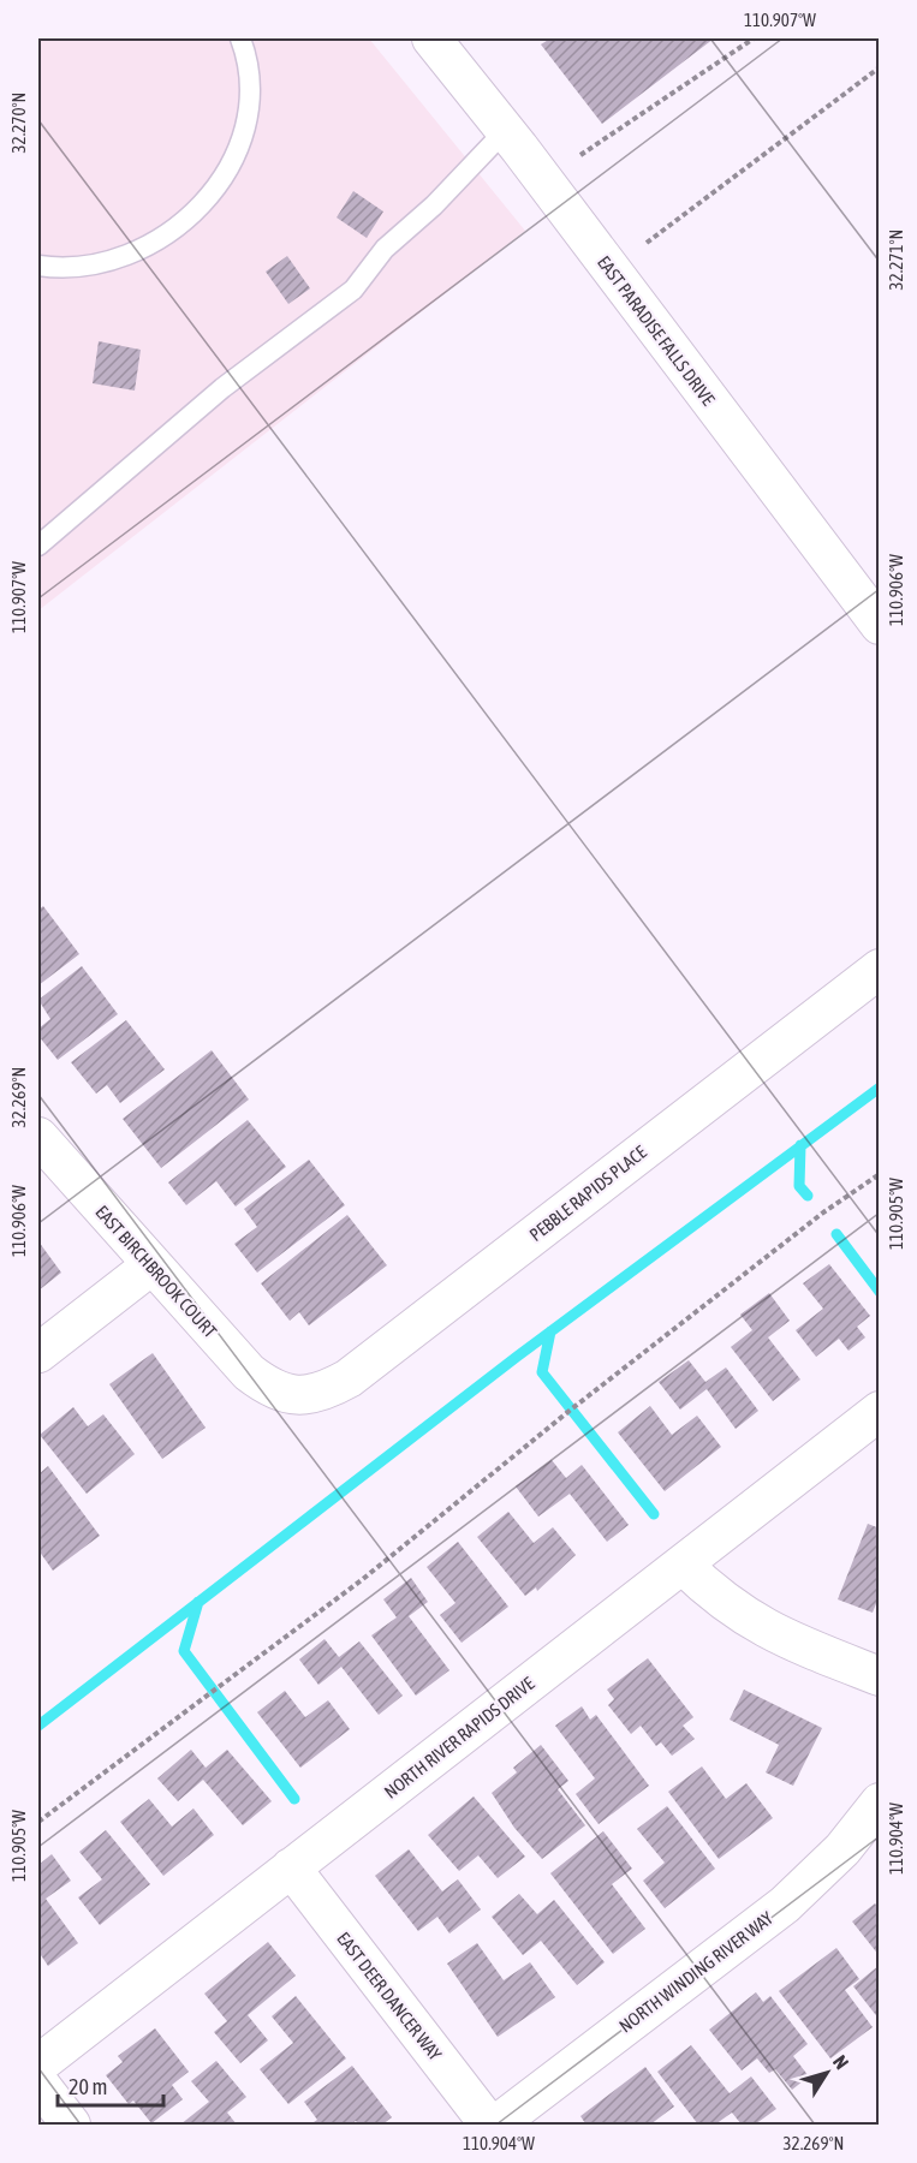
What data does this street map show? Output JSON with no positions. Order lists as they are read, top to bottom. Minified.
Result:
{"streets":{"street":["EAST PARADISE FALLS DRIVE","PEBBLE RAPIDS PLACE","EAST BIRCHBROOK COURT","NORTH RIVER RAPIDS DRIVE","NORTH WINDING RIVER WAY","EAST DEER DANCER WAY"]},"crossings":[["PEBBLE RAPIDS PLACE","EAST BIRCHBROOK COURT"],["NORTH RIVER RAPIDS DRIVE","EAST DEER DANCER WAY"]],"scale_bar":"20 m","north":"top right","coordinates":["110.907°W","32.270°N","32.271°N","110.906°W","32.269°N","110.905°W","110.904°W"]}
